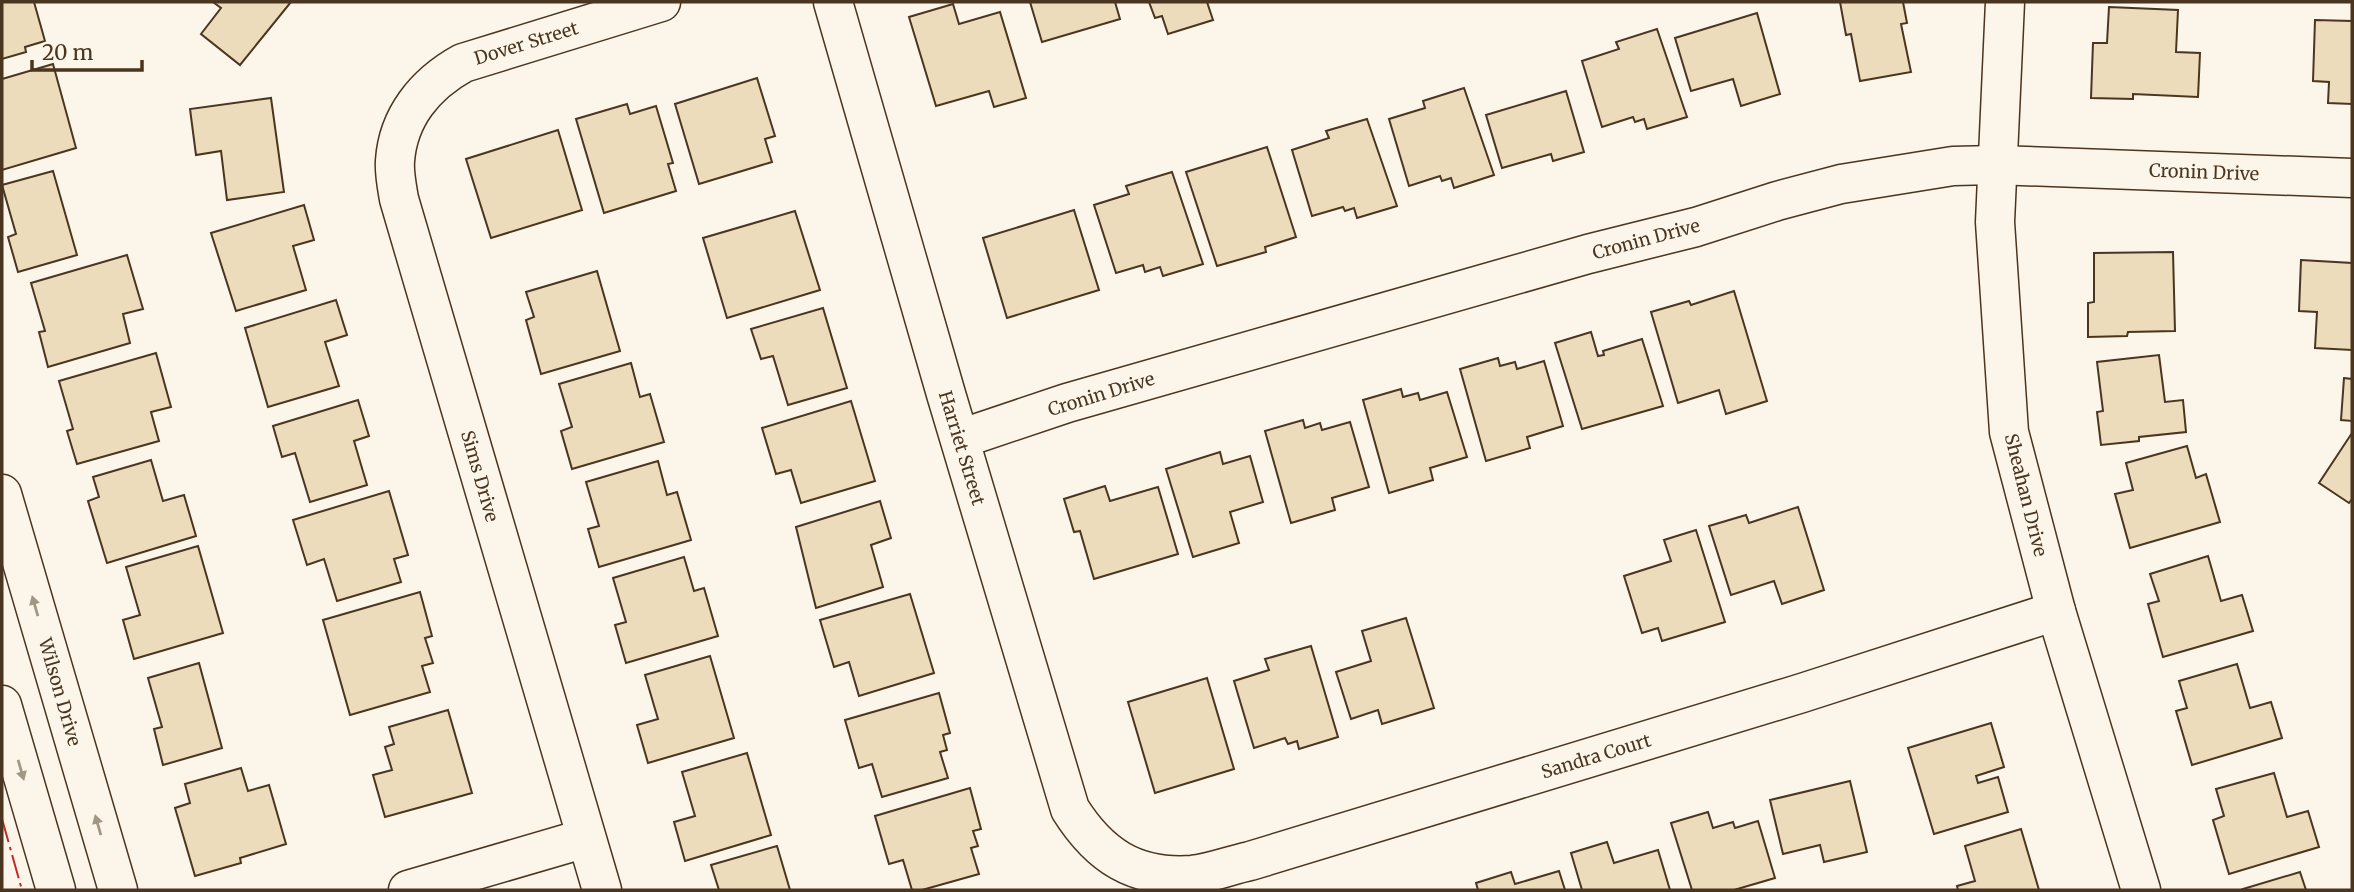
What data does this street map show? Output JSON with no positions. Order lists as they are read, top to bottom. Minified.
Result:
{"streets":{"street":["Dover Street","Cronin Drive","Harriet Street","Sims Drive","Sheahan Drive","Wilson Drive","Sandra Court"]},"crossings":[["Dover Street","Sims Drive"],["Cronin Drive","Harriet Street"],["Cronin Drive","Sheahan Drive"],["Harriet Street","Sandra Court"],["Sheahan Drive","Sandra Court"]],"scale_bar":"20 m"}
